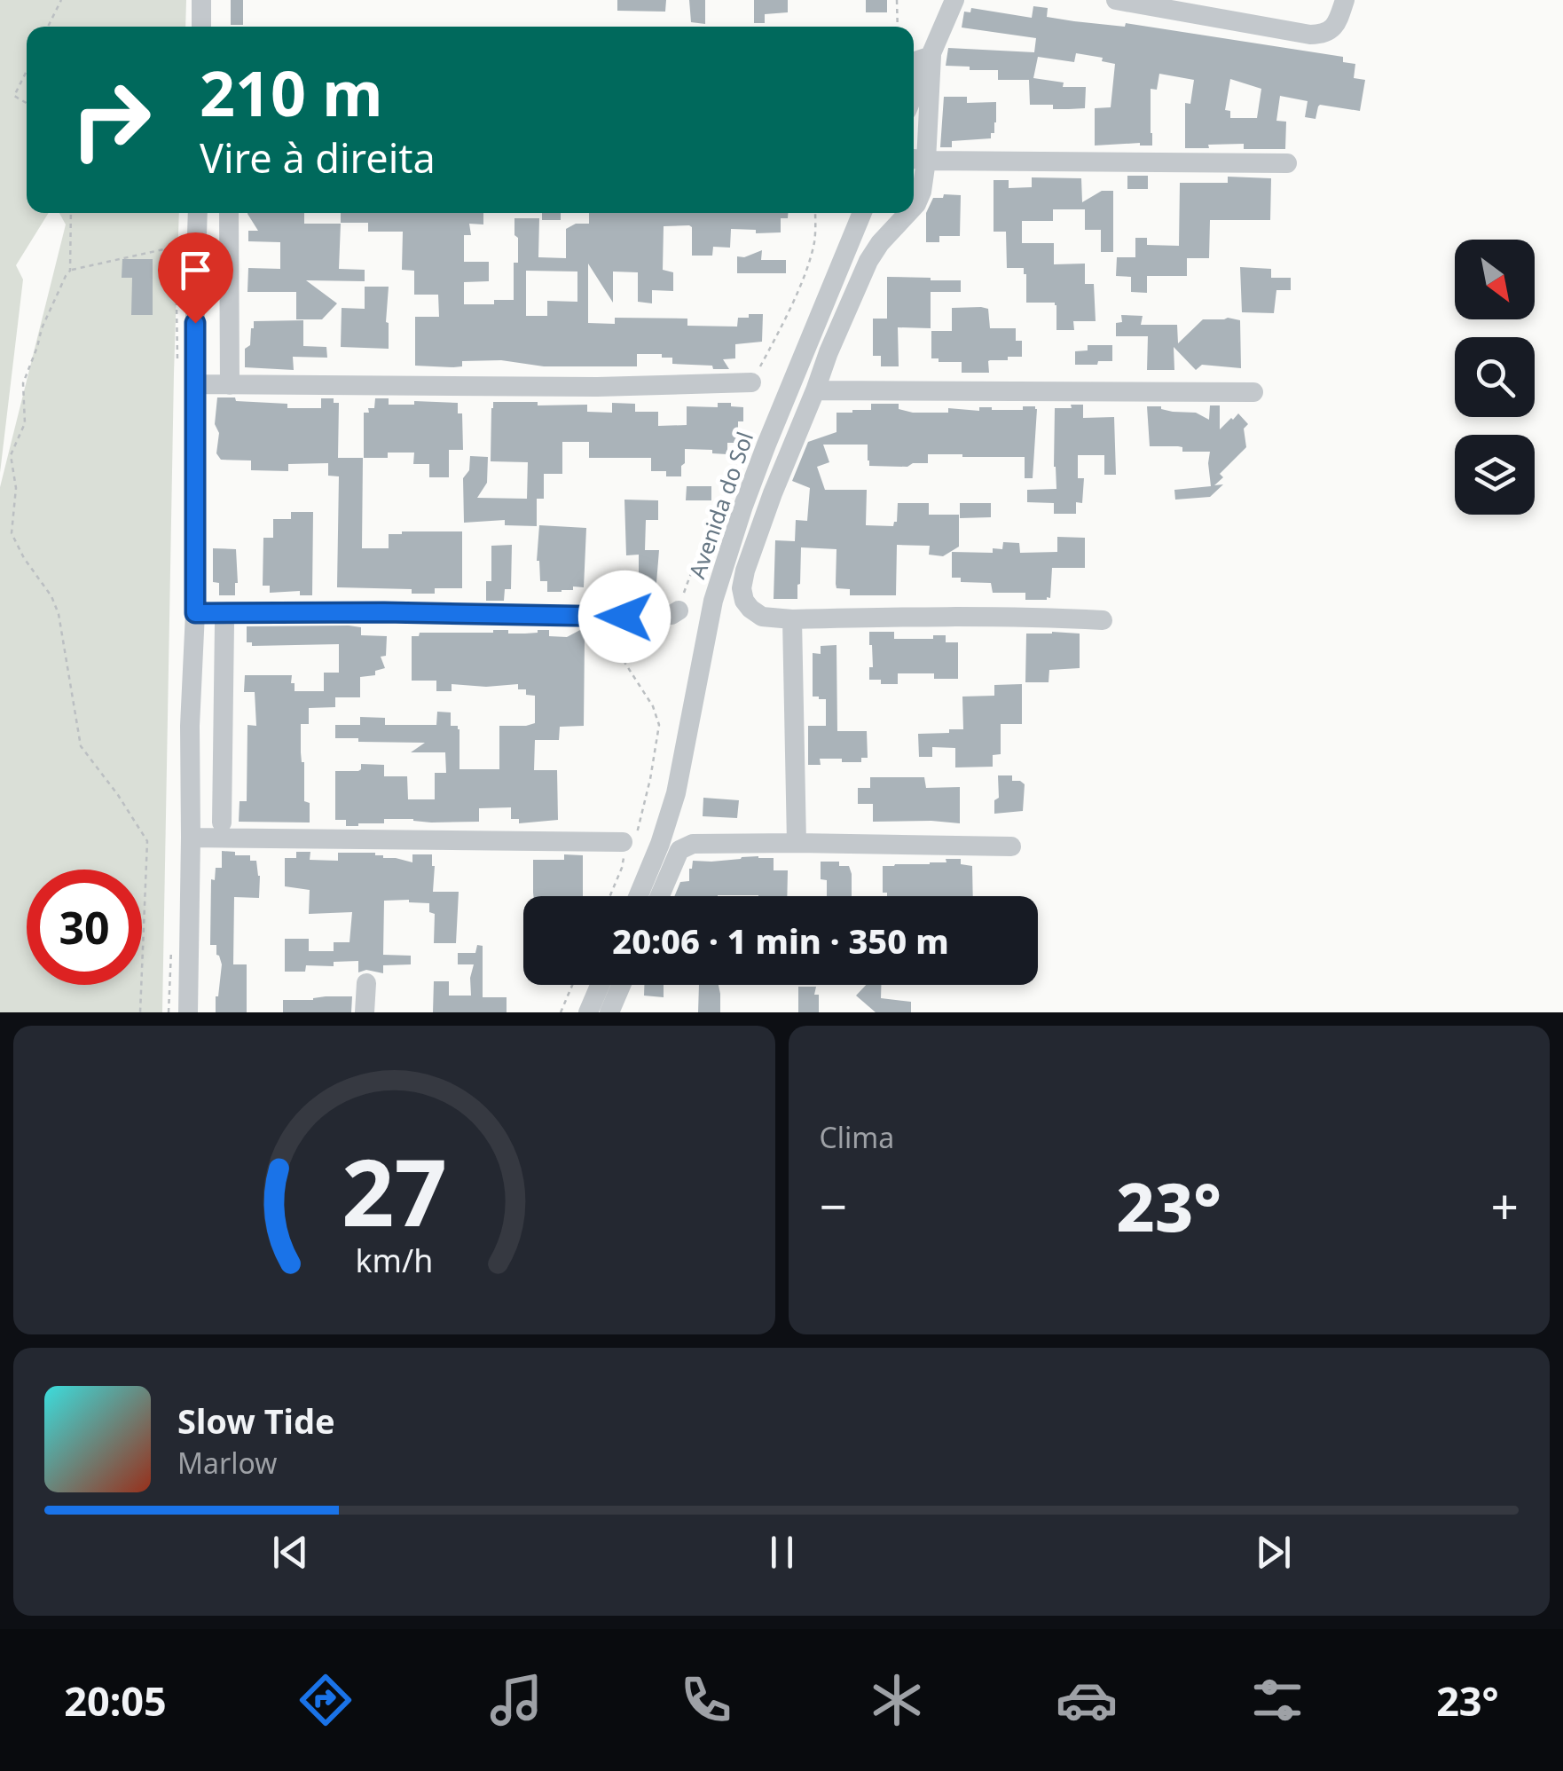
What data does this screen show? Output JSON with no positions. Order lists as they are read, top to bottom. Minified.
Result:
{"streets":{"street":["Avenida do Sol"]},"north":"bottom right","page":{"turn":["210 m","Vire à direita"],"limit":"30","trip":"20:06 · 1 min · 350 m","tile":"Clima","heat":["−","23°","+"],"song":["Slow Tide","Marlow"],"tabs":["20:05","23°"],"gauge":["27","km/h"]}}
